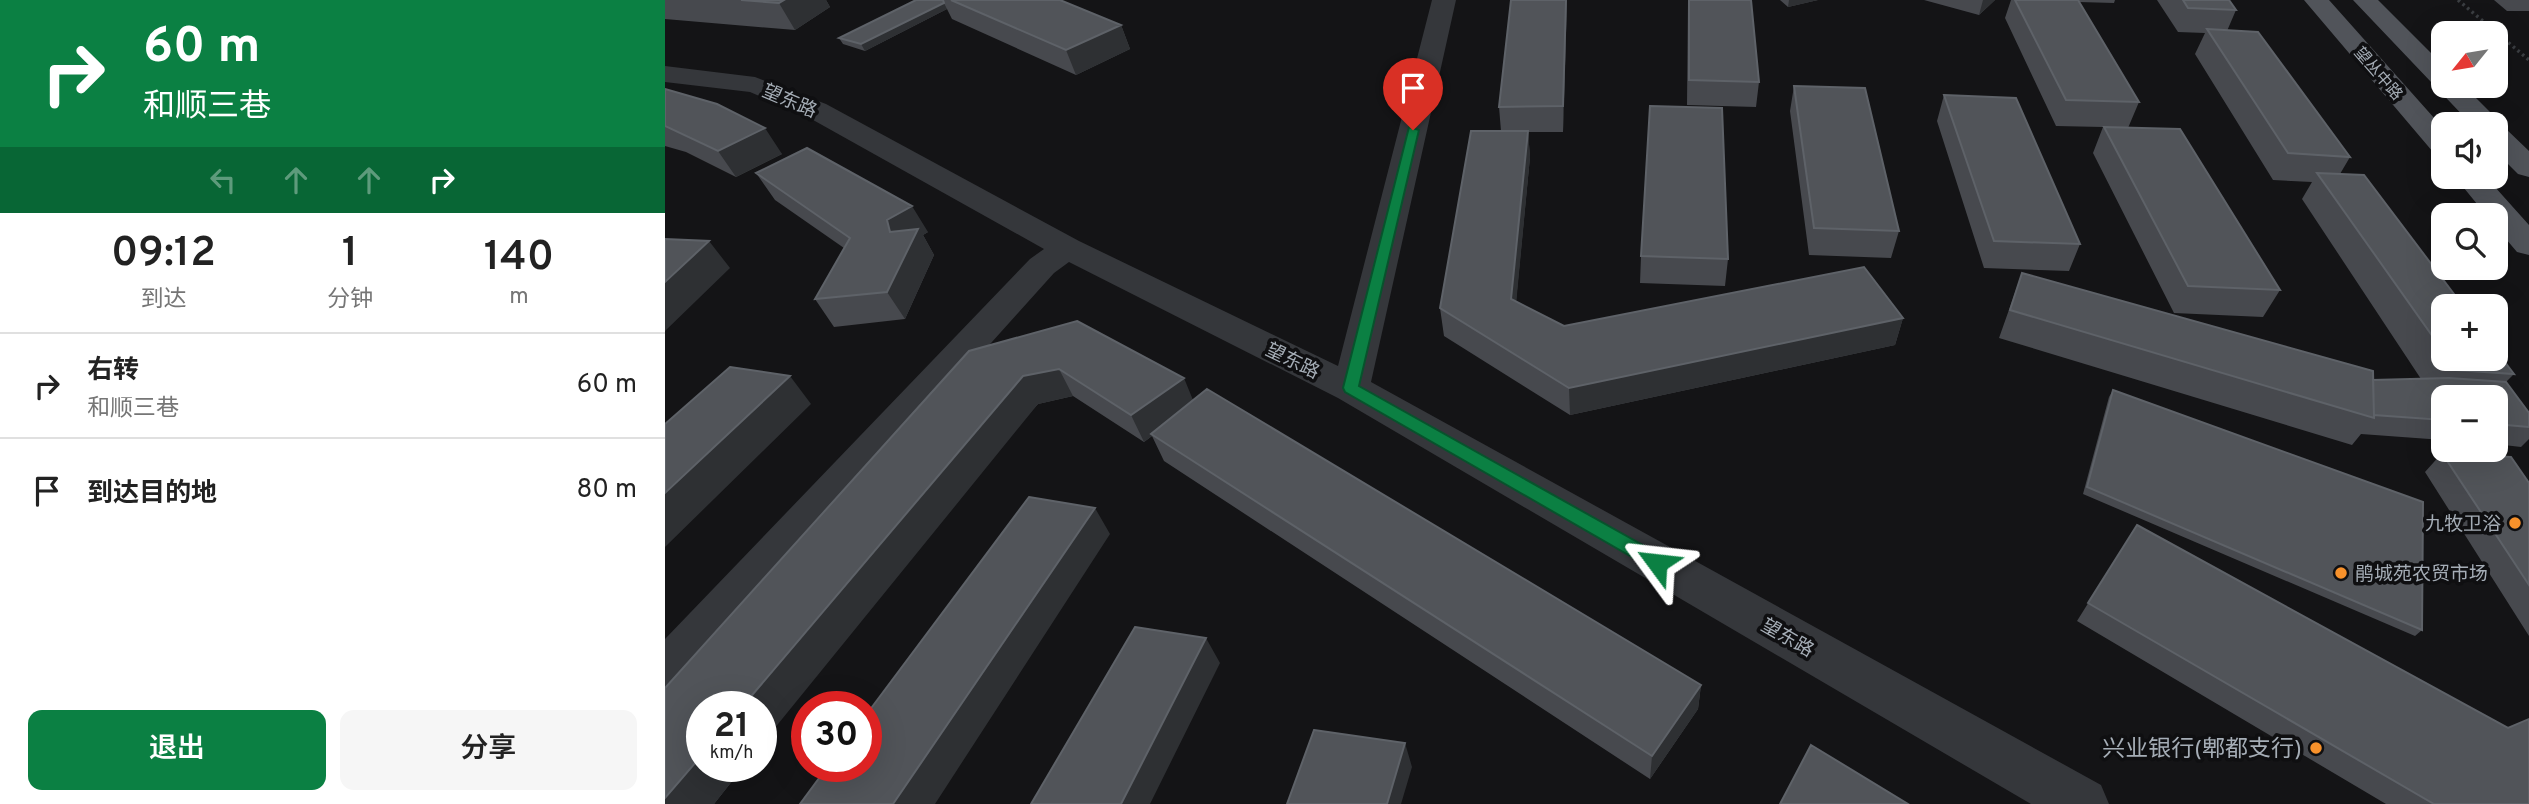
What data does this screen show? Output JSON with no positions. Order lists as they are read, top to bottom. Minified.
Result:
{"streets":{"main road":["望丛中路"],"street":["望东路"]},"places":["九牧卫浴","鹃城苑农贸市场","兴业银行(郫都支行)"],"north":"bottom left","page":{"turn":["60 m","和顺三巷"],"map_buttons":["+","−"],"eta":["09:12","到达","1","分钟","140","m"],"list":[{"name":"右转","note":"和顺三巷","value":"60 m"},{"name":"到达目的地","value":"80 m"}],"speed":"21 km/h","limit":"30","buttons":["退出","分享"]}}
